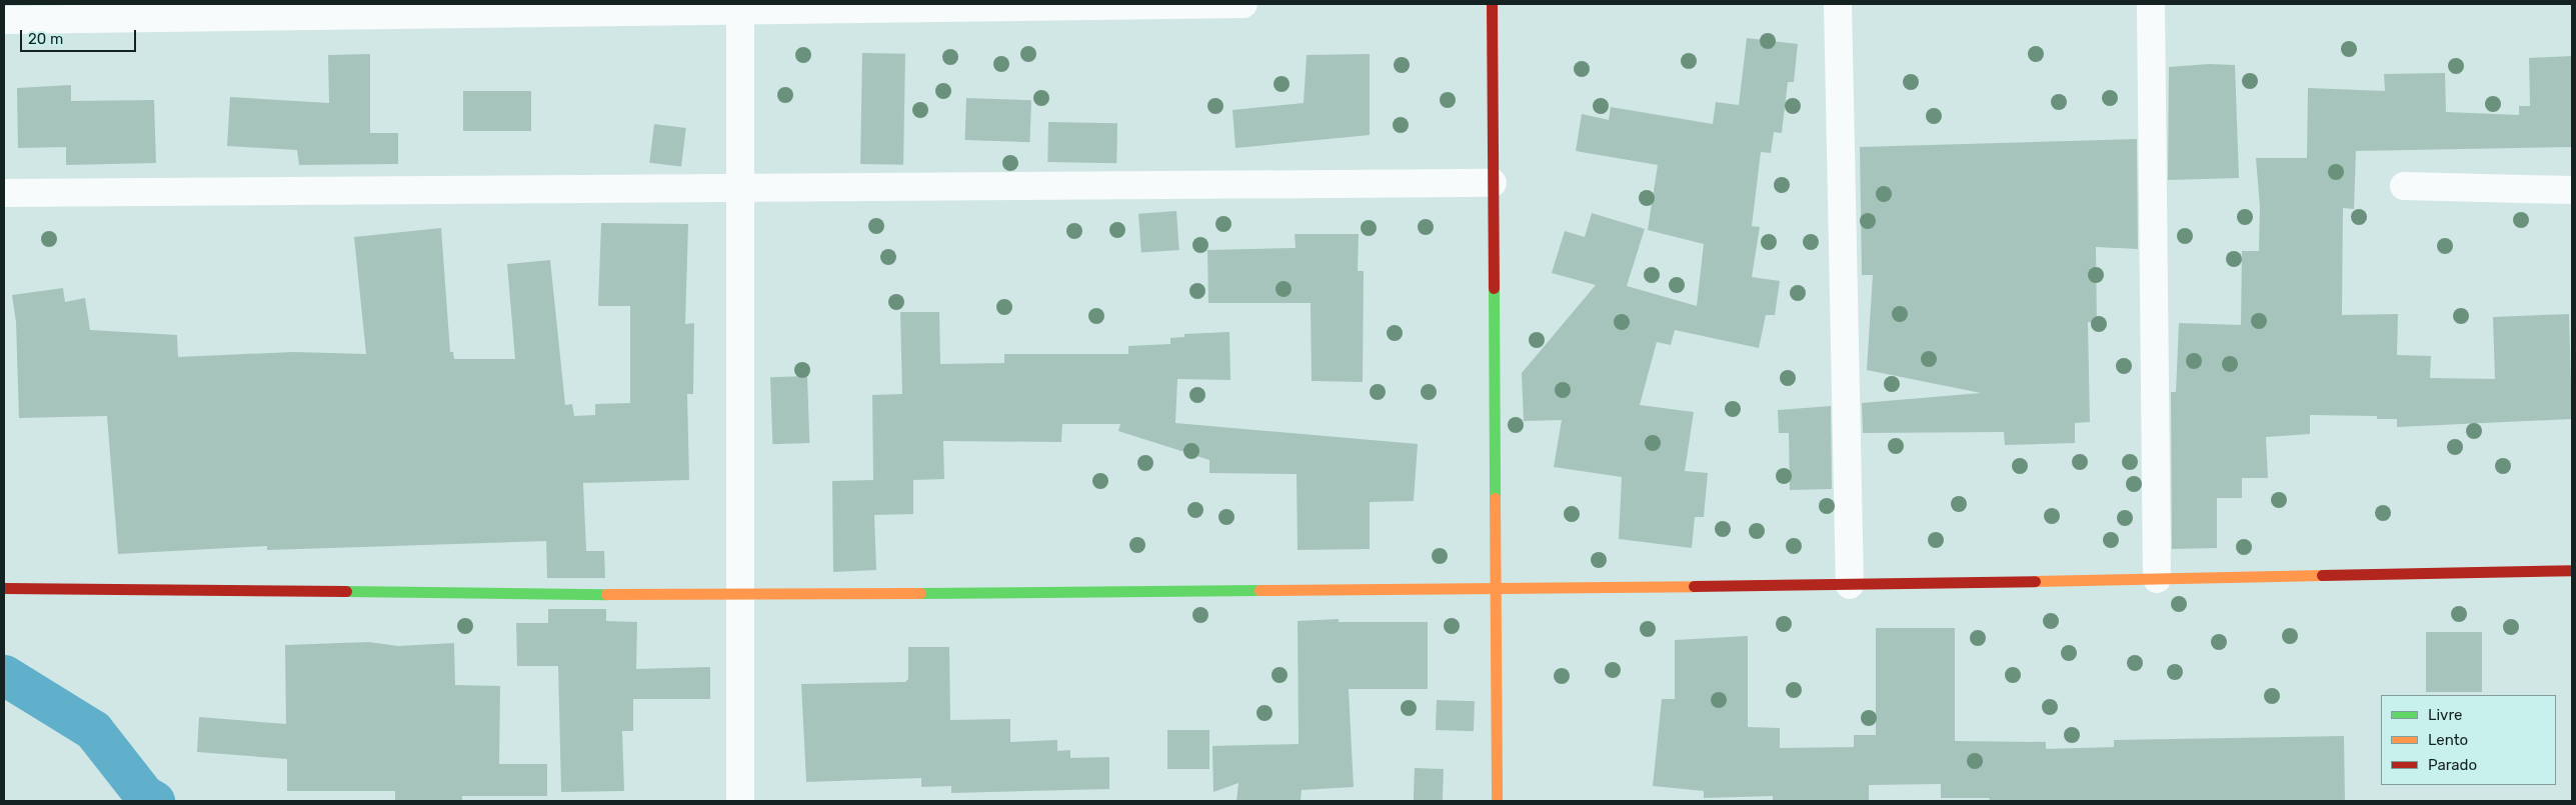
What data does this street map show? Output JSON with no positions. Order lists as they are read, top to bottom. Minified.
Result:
{"legend":["Livre","Lento","Parado"],"scale_bar":"20 m"}
